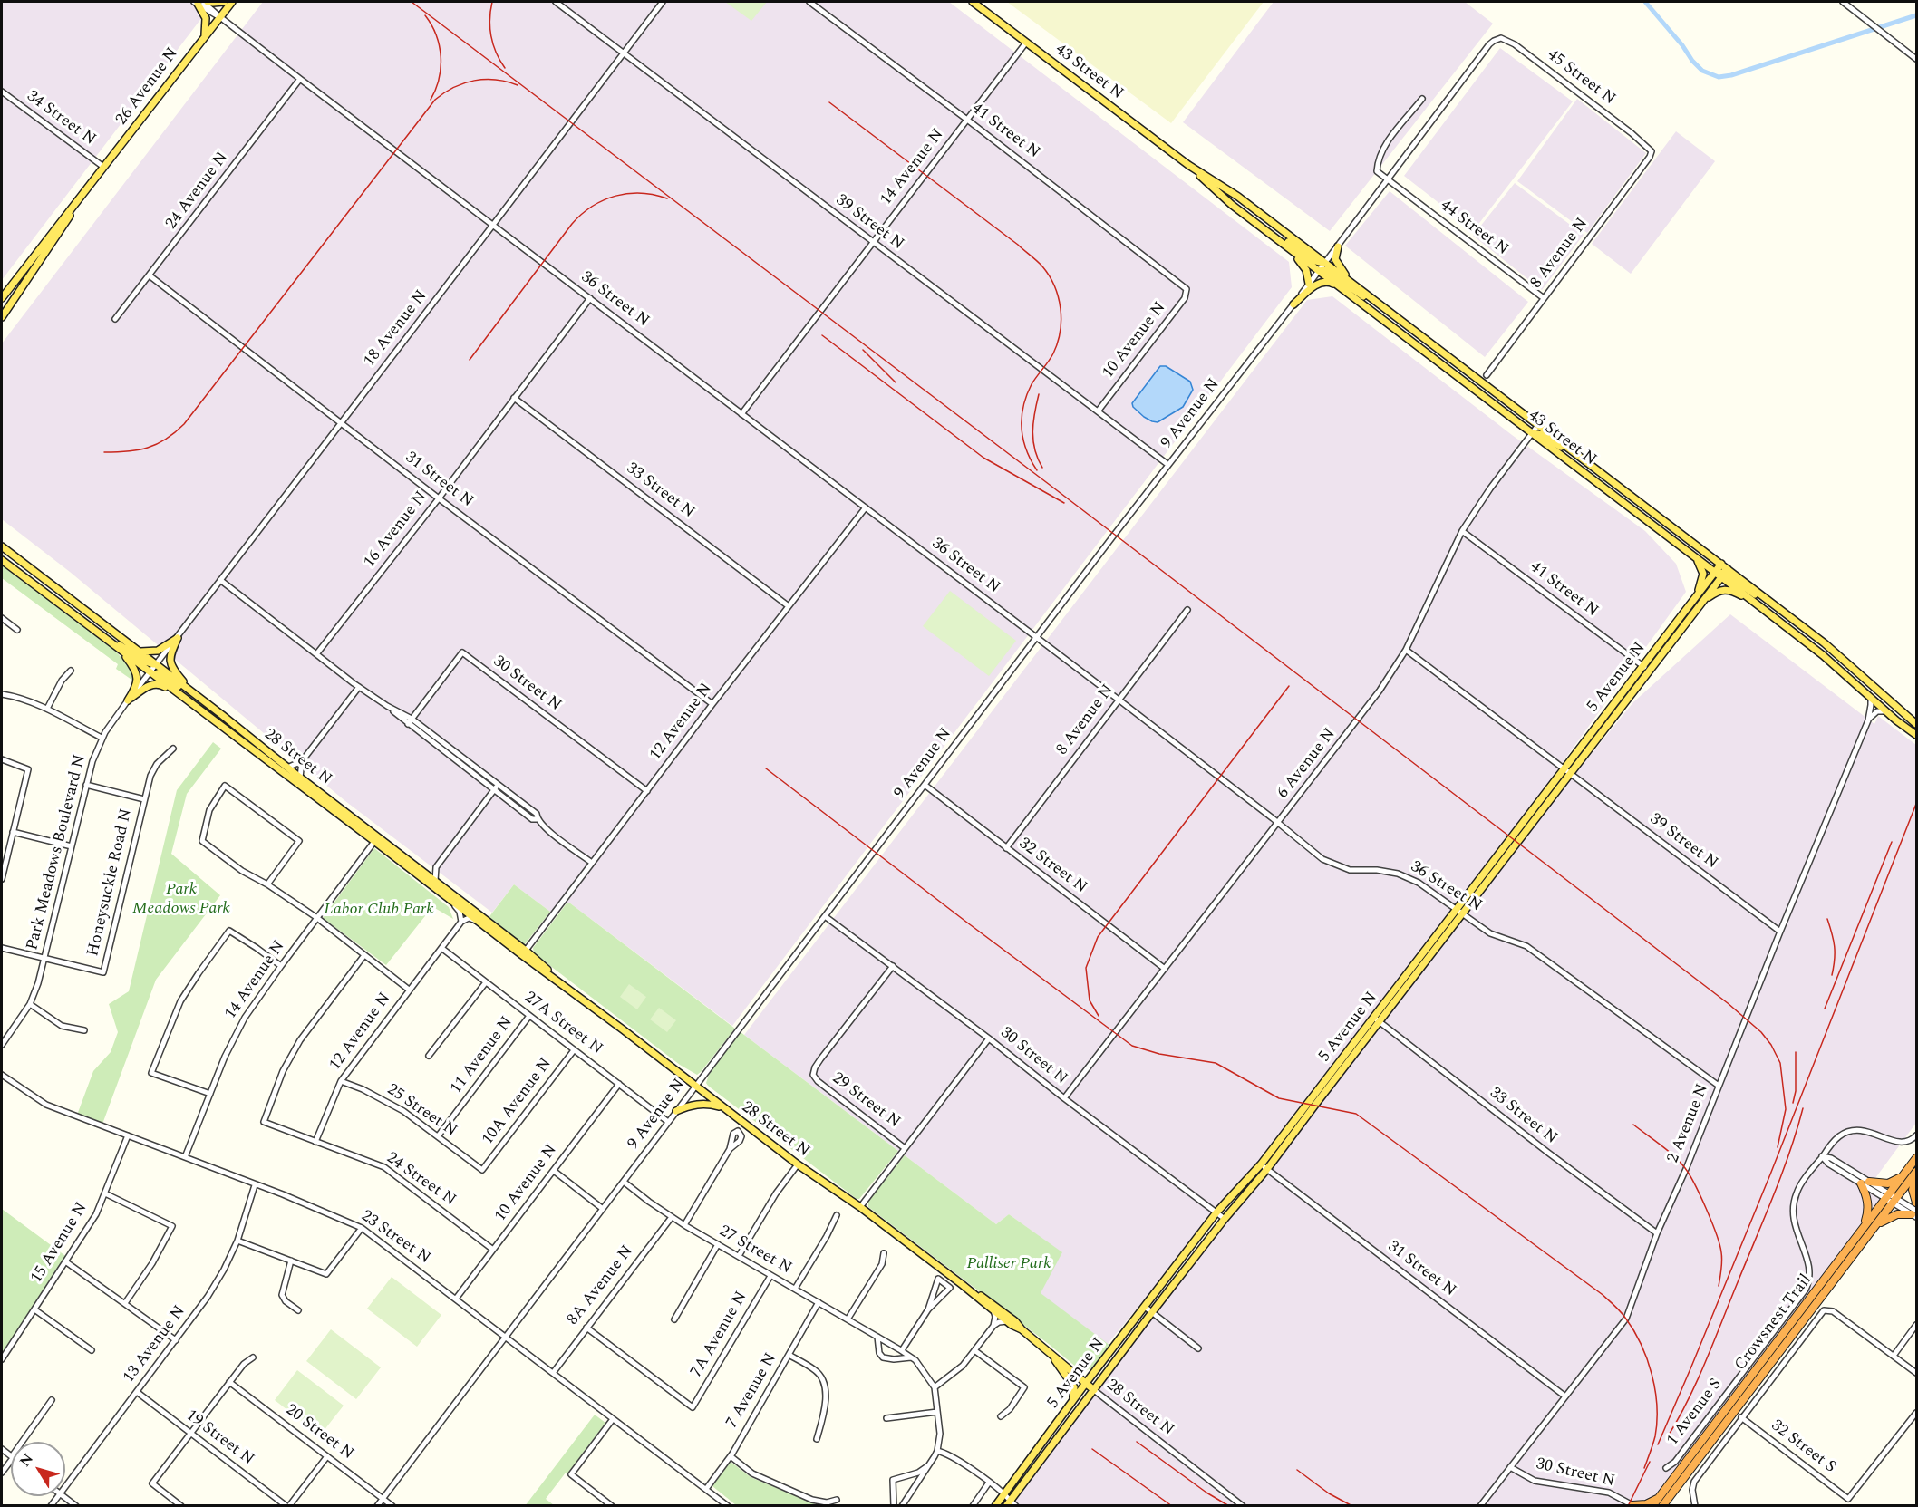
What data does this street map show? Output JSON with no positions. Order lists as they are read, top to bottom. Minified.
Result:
{"streets":{"highway":["Crowsnest Trail"],"main road":["43 Street N","26 Avenue N","5 Avenue N","28 Street N"],"street":["45 Street N","34 Street N","41 Street N","14 Avenue N","24 Avenue N","39 Street N","44 Street N","8 Avenue N","36 Street N","18 Avenue N","10 Avenue N","9 Avenue N","31 Street N","33 Street N","16 Avenue N","30 Street N","12 Avenue N","6 Avenue N","Park Meadows Boulevard N","32 Street N","Honeysuckle Road N","27A Street N","11 Avenue N","29 Street N","10A Avenue N","25 Street N","2 Avenue N","24 Street N","23 Street N","15 Avenue N","27 Street N","8A Avenue N","7A Avenue N","13 Avenue N","7 Avenue N","1 Avenue S","20 Street N","19 Street N","32 Street S"]},"crossings":[["43 Street N","14 Avenue N"],["43 Street N","9 Avenue N"],["43 Street N","5 Avenue N"],["43 Street N","6 Avenue N"],["43 Street N","2 Avenue N"],["45 Street N","8 Avenue N"],["45 Street N","9 Avenue N"],["26 Avenue N","34 Street N"],["26 Avenue N","36 Street N"],["41 Street N","14 Avenue N"],["41 Street N","10 Avenue N"],["41 Street N","5 Avenue N"],["41 Street N","6 Avenue N"],["14 Avenue N","39 Street N"],["14 Avenue N","36 Street N"],["14 Avenue N","28 Street N"],["14 Avenue N","23 Street N"],["24 Avenue N","36 Street N"],["24 Avenue N","31 Street N"],["39 Street N","18 Avenue N"],["39 Street N","10 Avenue N"],["39 Street N","9 Avenue N"],["39 Street N","5 Avenue N"],["39 Street N","6 Avenue N"],["39 Street N","2 Avenue N"],["44 Street N","8 Avenue N"],["44 Street N","9 Avenue N"],["8 Avenue N","36 Street N"],["8 Avenue N","32 Street N"],["36 Street N","18 Avenue N"],["36 Street N","9 Avenue N"],["36 Street N","16 Avenue N"],["36 Street N","5 Avenue N"],["36 Street N","12 Avenue N"],["36 Street N","6 Avenue N"],["36 Street N","2 Avenue N"],["18 Avenue N","31 Street N"],["18 Avenue N","28 Street N"],["18 Avenue N","Park Meadows Boulevard N"],["10 Avenue N","27A Street N"],["10 Avenue N","24 Street N"],["10 Avenue N","23 Street N"],["9 Avenue N","30 Street N"],["9 Avenue N","28 Street N"],["9 Avenue N","32 Street N"],["9 Avenue N","27A Street N"],["9 Avenue N","23 Street N"],["9 Avenue N","27 Street N"],["9 Avenue N","20 Street N"],["31 Street N","16 Avenue N"],["31 Street N","5 Avenue N"],["31 Street N","12 Avenue N"],["31 Street N","2 Avenue N"],["33 Street N","16 Avenue N"],["33 Street N","5 Avenue N"],["33 Street N","12 Avenue N"],["33 Street N","2 Avenue N"],["5 Avenue N","30 Street N"],["5 Avenue N","28 Street N"],["30 Street N","12 Avenue N"],["30 Street N","6 Avenue N"],["30 Street N","29 Street N"],["30 Street N","2 Avenue N"],["12 Avenue N","28 Street N"],["12 Avenue N","27A Street N"],["12 Avenue N","25 Street N"],["12 Avenue N","24 Street N"],["28 Street N","Park Meadows Boulevard N"],["6 Avenue N","32 Street N"],["Park Meadows Boulevard N","Honeysuckle Road N"],["27A Street N","11 Avenue N"],["27A Street N","10A Avenue N"],["11 Avenue N","25 Street N"],["10A Avenue N","25 Street N"],["23 Street N","15 Avenue N"],["23 Street N","8A Avenue N"],["23 Street N","13 Avenue N"],["23 Street N","7 Avenue N"],["27 Street N","8A Avenue N"],["27 Street N","7A Avenue N"],["27 Street N","7 Avenue N"],["8A Avenue N","7A Avenue N"],["13 Avenue N","19 Street N"]],"parks":["Park Meadows Park","Labor Club Park","Palliser Park"],"north":"top left"}
